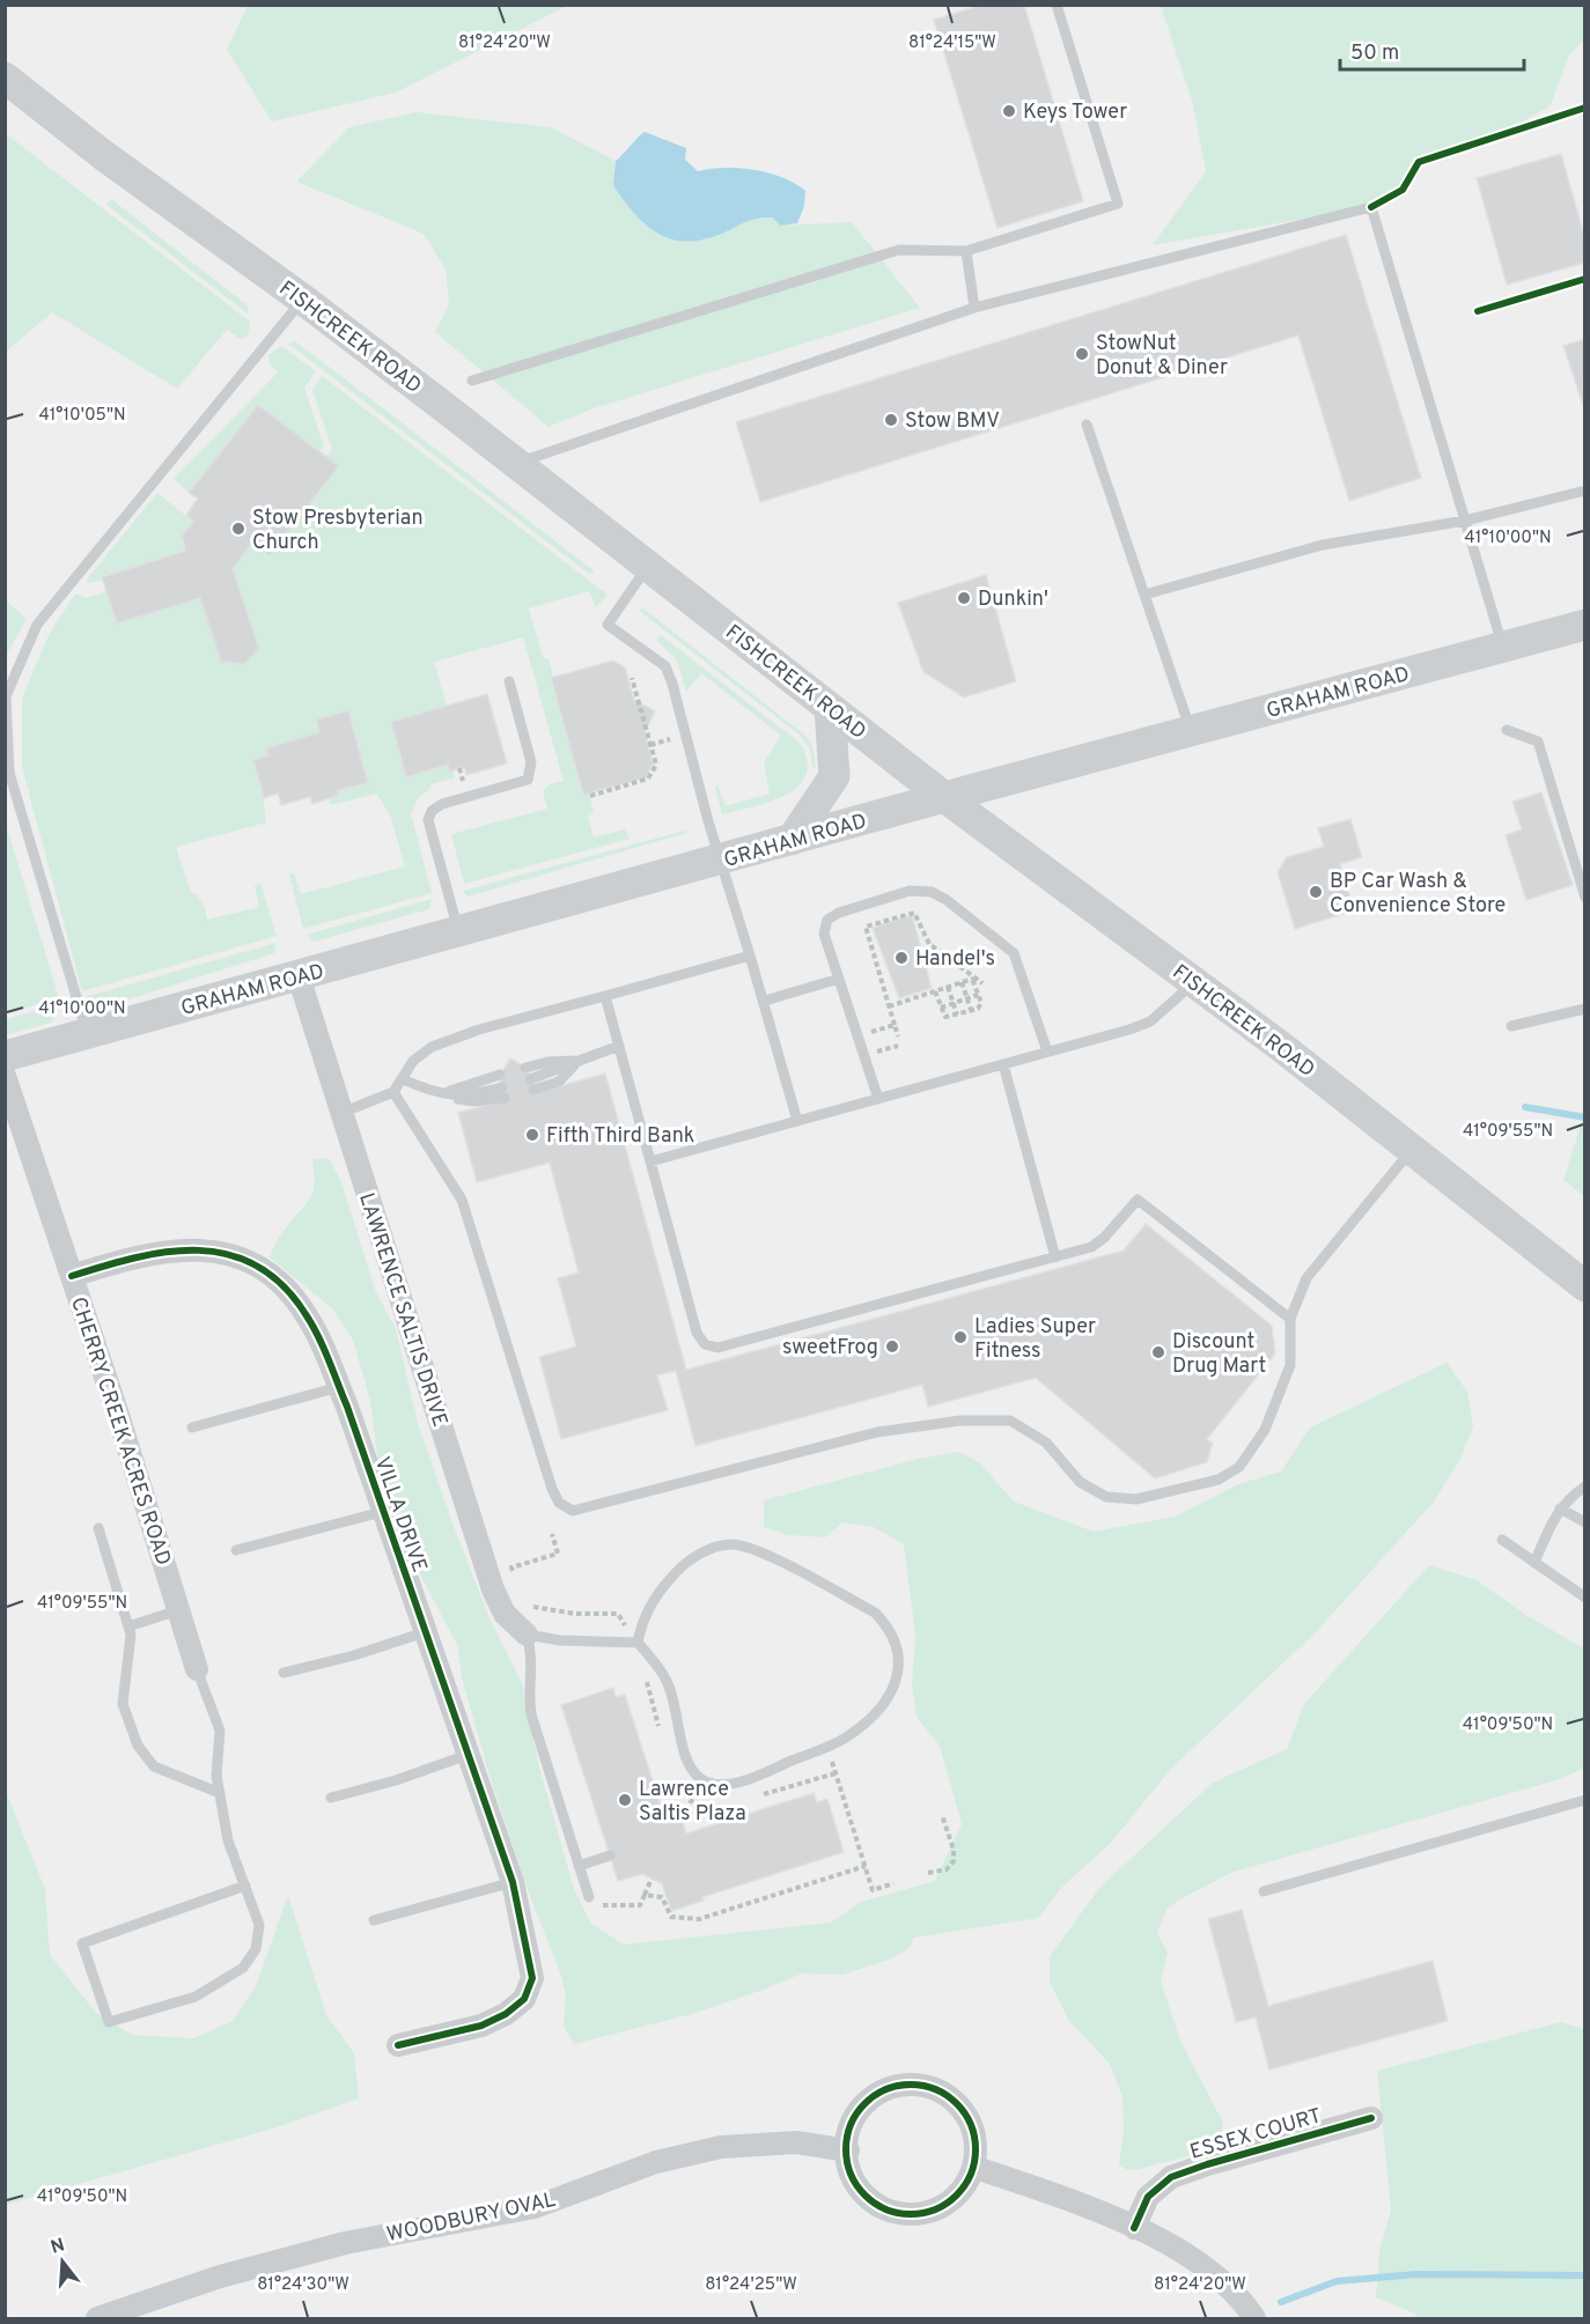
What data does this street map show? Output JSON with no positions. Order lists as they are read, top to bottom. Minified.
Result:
{"streets":{"main road":["FISHCREEK ROAD","GRAHAM ROAD"],"street":["LAWRENCE SALTIS DRIVE","CHERRY CREEK ACRES ROAD","VILLA DRIVE","ESSEX COURT","WOODBURY OVAL"]},"crossings":[["FISHCREEK ROAD","GRAHAM ROAD"],["GRAHAM ROAD","LAWRENCE SALTIS DRIVE"],["CHERRY CREEK ACRES ROAD","VILLA DRIVE"]],"places":["Keys Tower","StowNut Donut & Diner","Stow BMV","Stow Presbyterian Church","Dunkin'","BP Car Wash & Convenience Store","Handel's","Fifth Third Bank","Ladies Super Fitness","sweetFrog","Discount Drug Mart","Lawrence Saltis Plaza"],"scale_bar":"50 m","north":"top","coordinates":["81°24'20\"W","81°24'15\"W","41°10'05\"N","41°10'00\"N","41°09'55\"N","41°09'50\"N","81°24'30\"W","81°24'25\"W"]}
